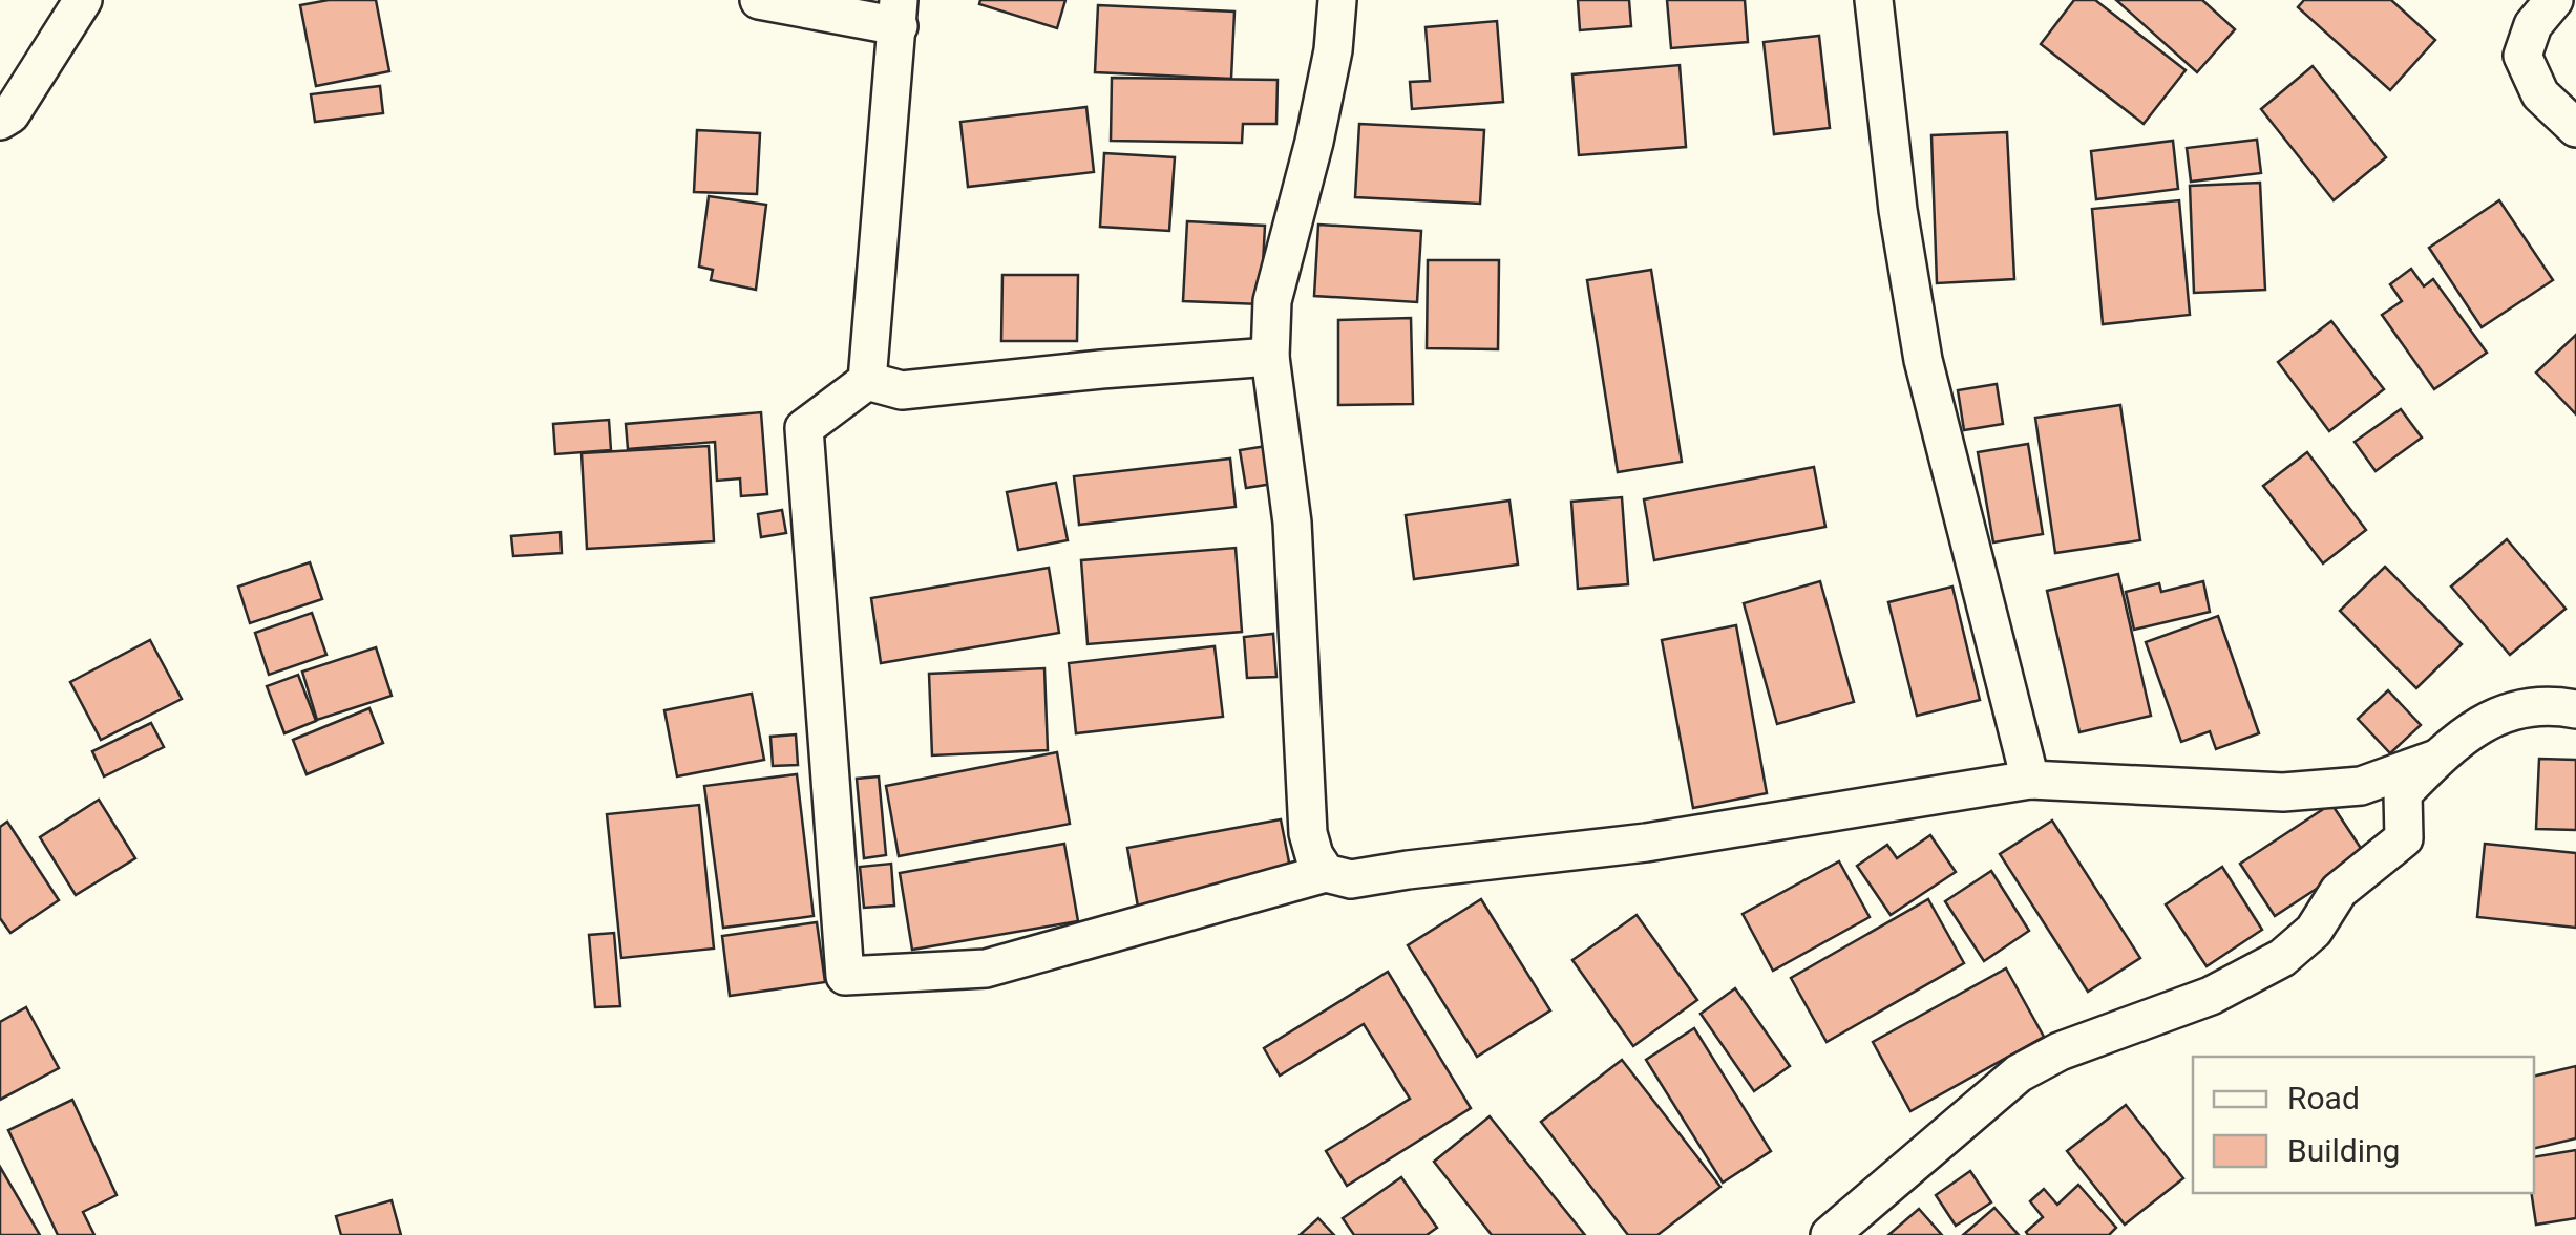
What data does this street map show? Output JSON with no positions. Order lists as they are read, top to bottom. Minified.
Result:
{"legend":["Road","Building"]}
